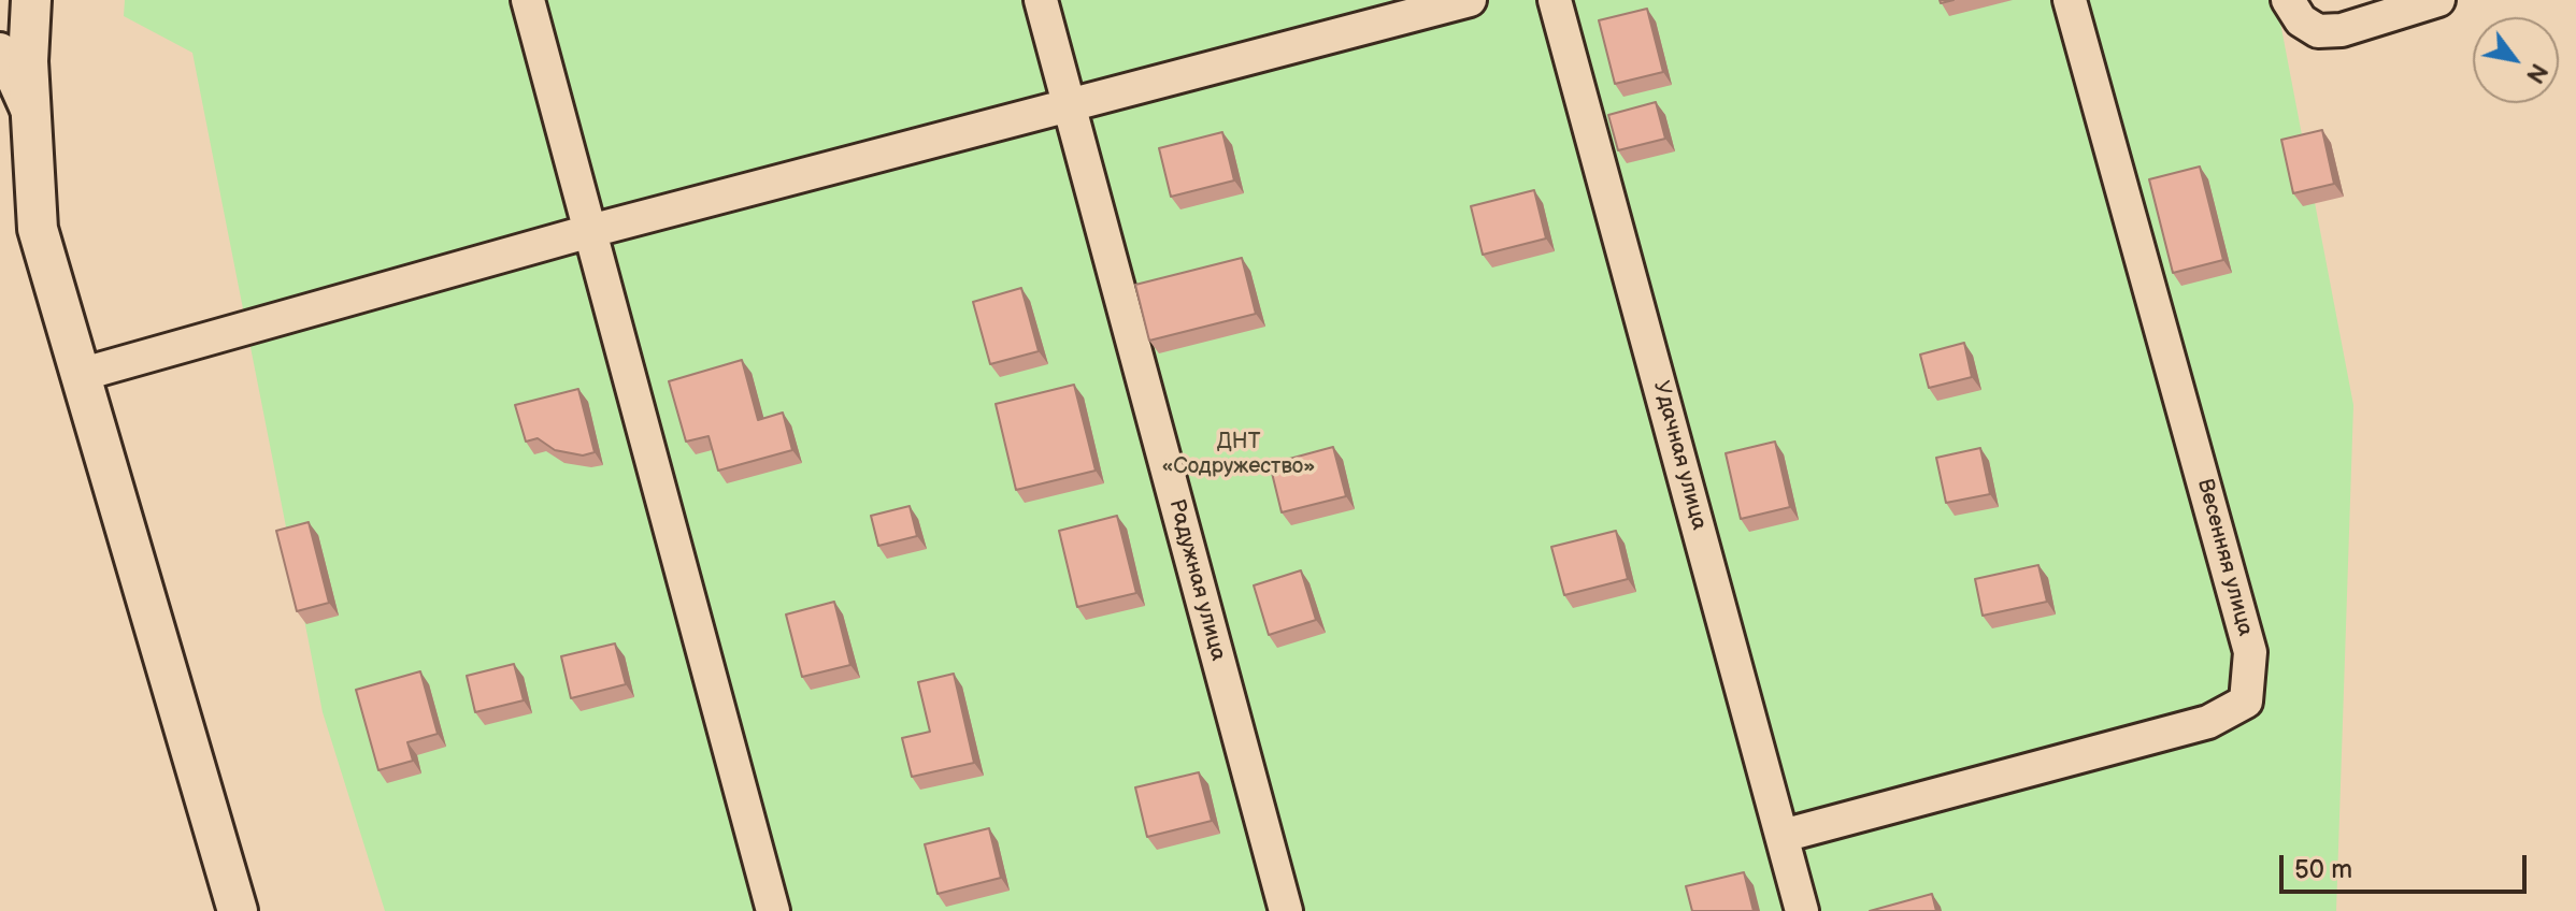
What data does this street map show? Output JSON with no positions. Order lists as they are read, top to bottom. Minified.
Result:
{"streets":{"street":["Удачная улица","Весенняя улица","Радужная улица"]},"crossings":[["Удачная улица","Весенняя улица"]],"parks":["ДНТ «Содружество»"],"scale_bar":"50 m","north":"bottom right"}
